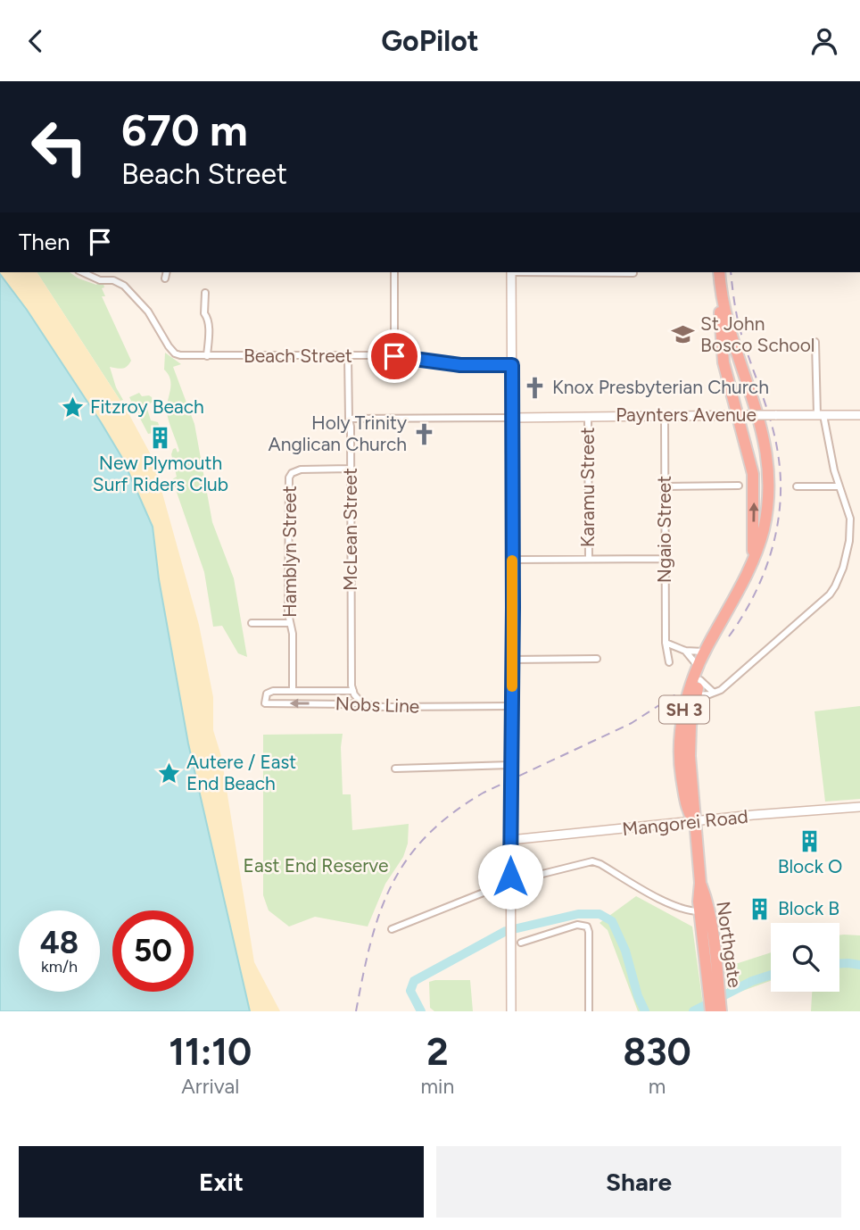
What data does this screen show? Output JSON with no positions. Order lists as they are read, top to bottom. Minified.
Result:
{"streets":{"highway":["SH 3","Northgate"],"main road":["Paynters Avenue","Mangorei Road"],"street":["Beach Street","Karamu Street","McLean Street","Ngaio Street","Hamblyn Street","Nobs Line"]},"crossings":[["Beach Street","McLean Street"],["Paynters Avenue","Karamu Street"],["Paynters Avenue","Ngaio Street"],["McLean Street","Hamblyn Street"],["McLean Street","Nobs Line"],["Hamblyn Street","Nobs Line"],["Mangorei Road","Northgate"]],"parks":["East End Reserve"],"places":{"school or university":["St John Bosco School"],"church":["Knox Presbyterian Church","Holy Trinity Anglican Church"],"place":["Fitzroy Beach","Autere / East End Beach"],"building":["New Plymouth Surf Riders Club","Block O","Block B"]},"page":{"header":"GoPilot","turn":["670 m","Beach Street"],"then":"Then","speed":"48 km/h","limit":"50","eta":["11:10","Arrival","2","min","830","m"],"buttons":["Exit","Share"]}}
